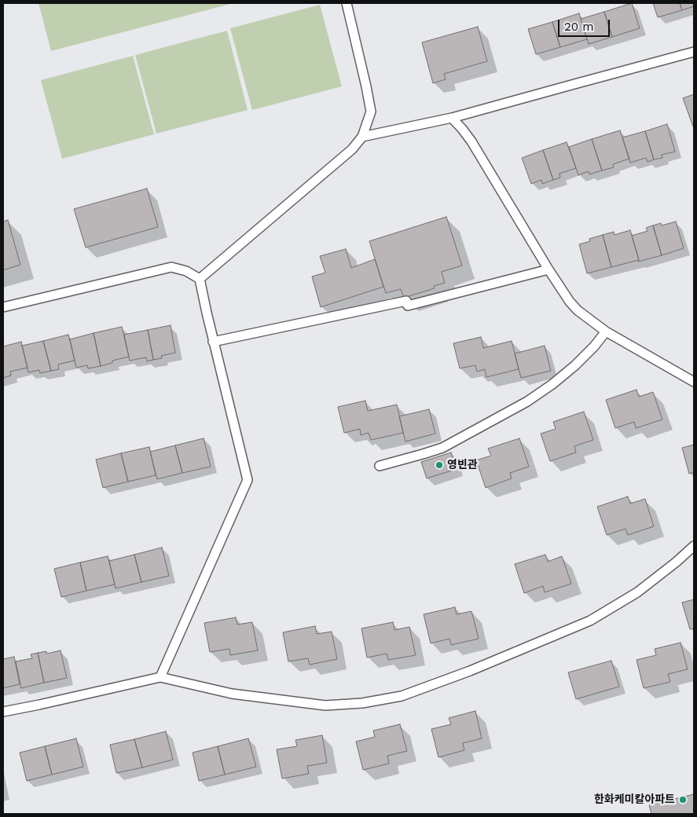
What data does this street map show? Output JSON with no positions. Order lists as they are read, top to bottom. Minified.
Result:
{"places":["영빈관","한화케미칼아파트"],"scale_bar":"20 m"}
